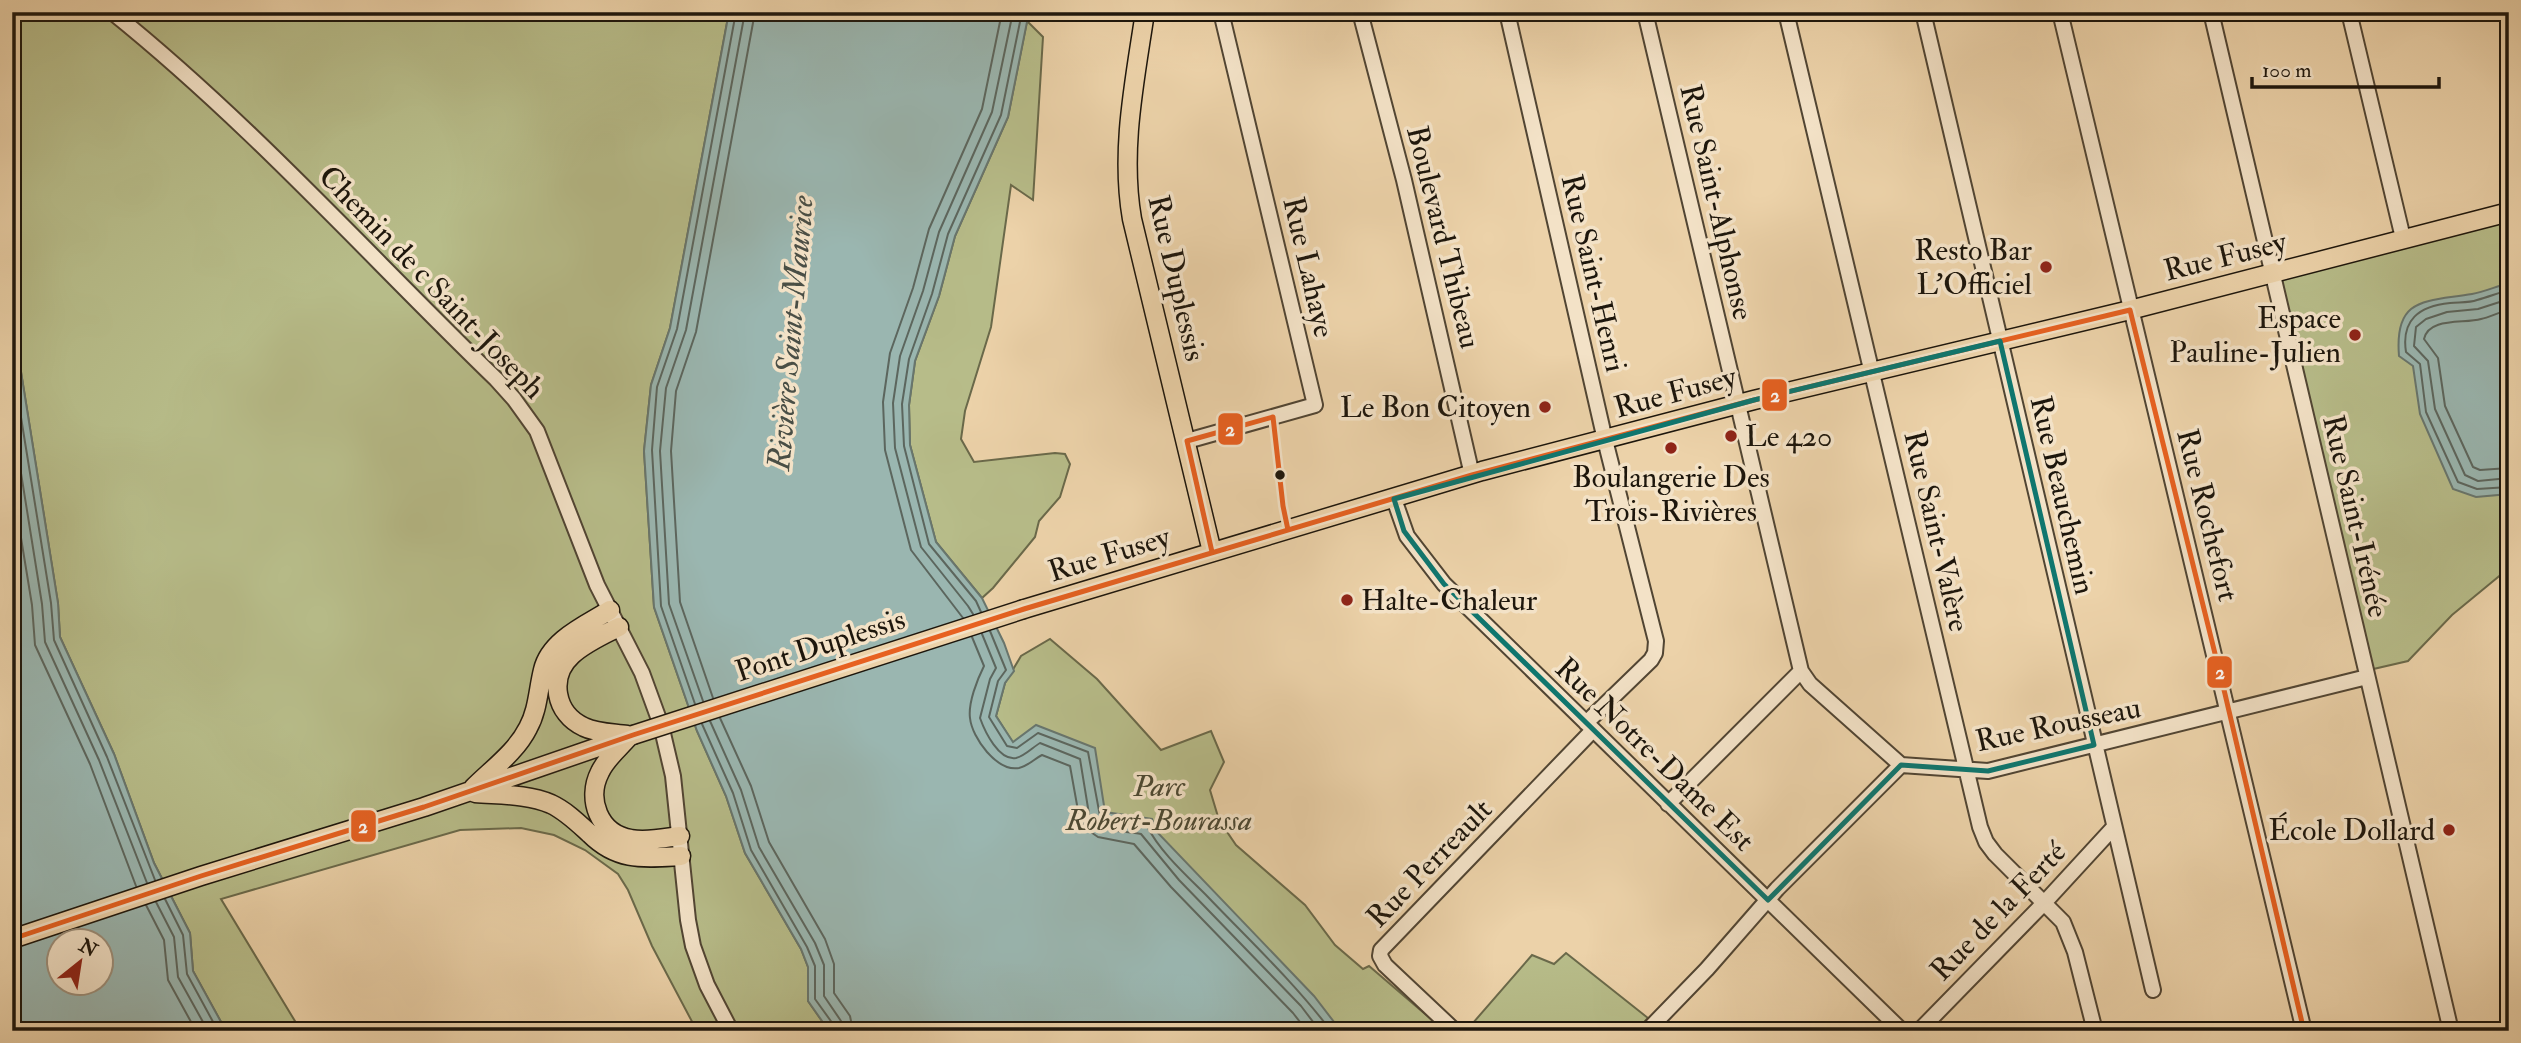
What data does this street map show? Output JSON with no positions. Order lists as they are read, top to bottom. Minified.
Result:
{"streets":{"main road":["Rue Fusey","Rue Duplessis","Pont Duplessis"],"street":["Rue Saint-Alphonse","Boulevard Thibeau","Rue Lahaye","Rue Saint-Henri","Chemin de c Saint-Joseph","Rue Beauchemin","Rue Rochefort","Rue Saint-Irénée","Rue Saint-Valère","Rue Rousseau","Rue Notre-Dame Est","Rue Perreault","Rue de la Ferté"]},"crossings":[["Rue Saint-Alphonse","Rue Fusey"],["Boulevard Thibeau","Rue Fusey"],["Rue Fusey","Rue Saint-Henri"],["Rue Fusey","Rue Duplessis"],["Rue Fusey","Rue Beauchemin"],["Rue Fusey","Rue Rochefort"],["Rue Fusey","Rue Saint-Irénée"],["Rue Fusey","Rue Saint-Valère"],["Rue Fusey","Pont Duplessis"],["Rue Fusey","Rue Notre-Dame Est"],["Rue Lahaye","Rue Duplessis"],["Rue Saint-Henri","Rue Notre-Dame Est"],["Rue Saint-Henri","Rue Perreault"],["Rue Beauchemin","Rue Rousseau"],["Rue Beauchemin","Rue de la Ferté"],["Rue Rochefort","Rue Rousseau"],["Rue Saint-Irénée","Rue Rousseau"],["Rue Saint-Valère","Rue Rousseau"],["Rue Saint-Valère","Rue de la Ferté"],["Rue Notre-Dame Est","Rue Perreault"]],"water":["Rivière Saint-Maurice"],"parks":["Parc Robert-Bourassa"],"places":["Resto Bar L'Officiel","Espace Pauline-Julien","Le Bon Citoyen","Le 420","Boulangerie Des Trois-Rivières","Halte-Chaleur","École Dollard"],"lines":["transit line 2"],"scale_bar":"100 m","north":"top right"}
